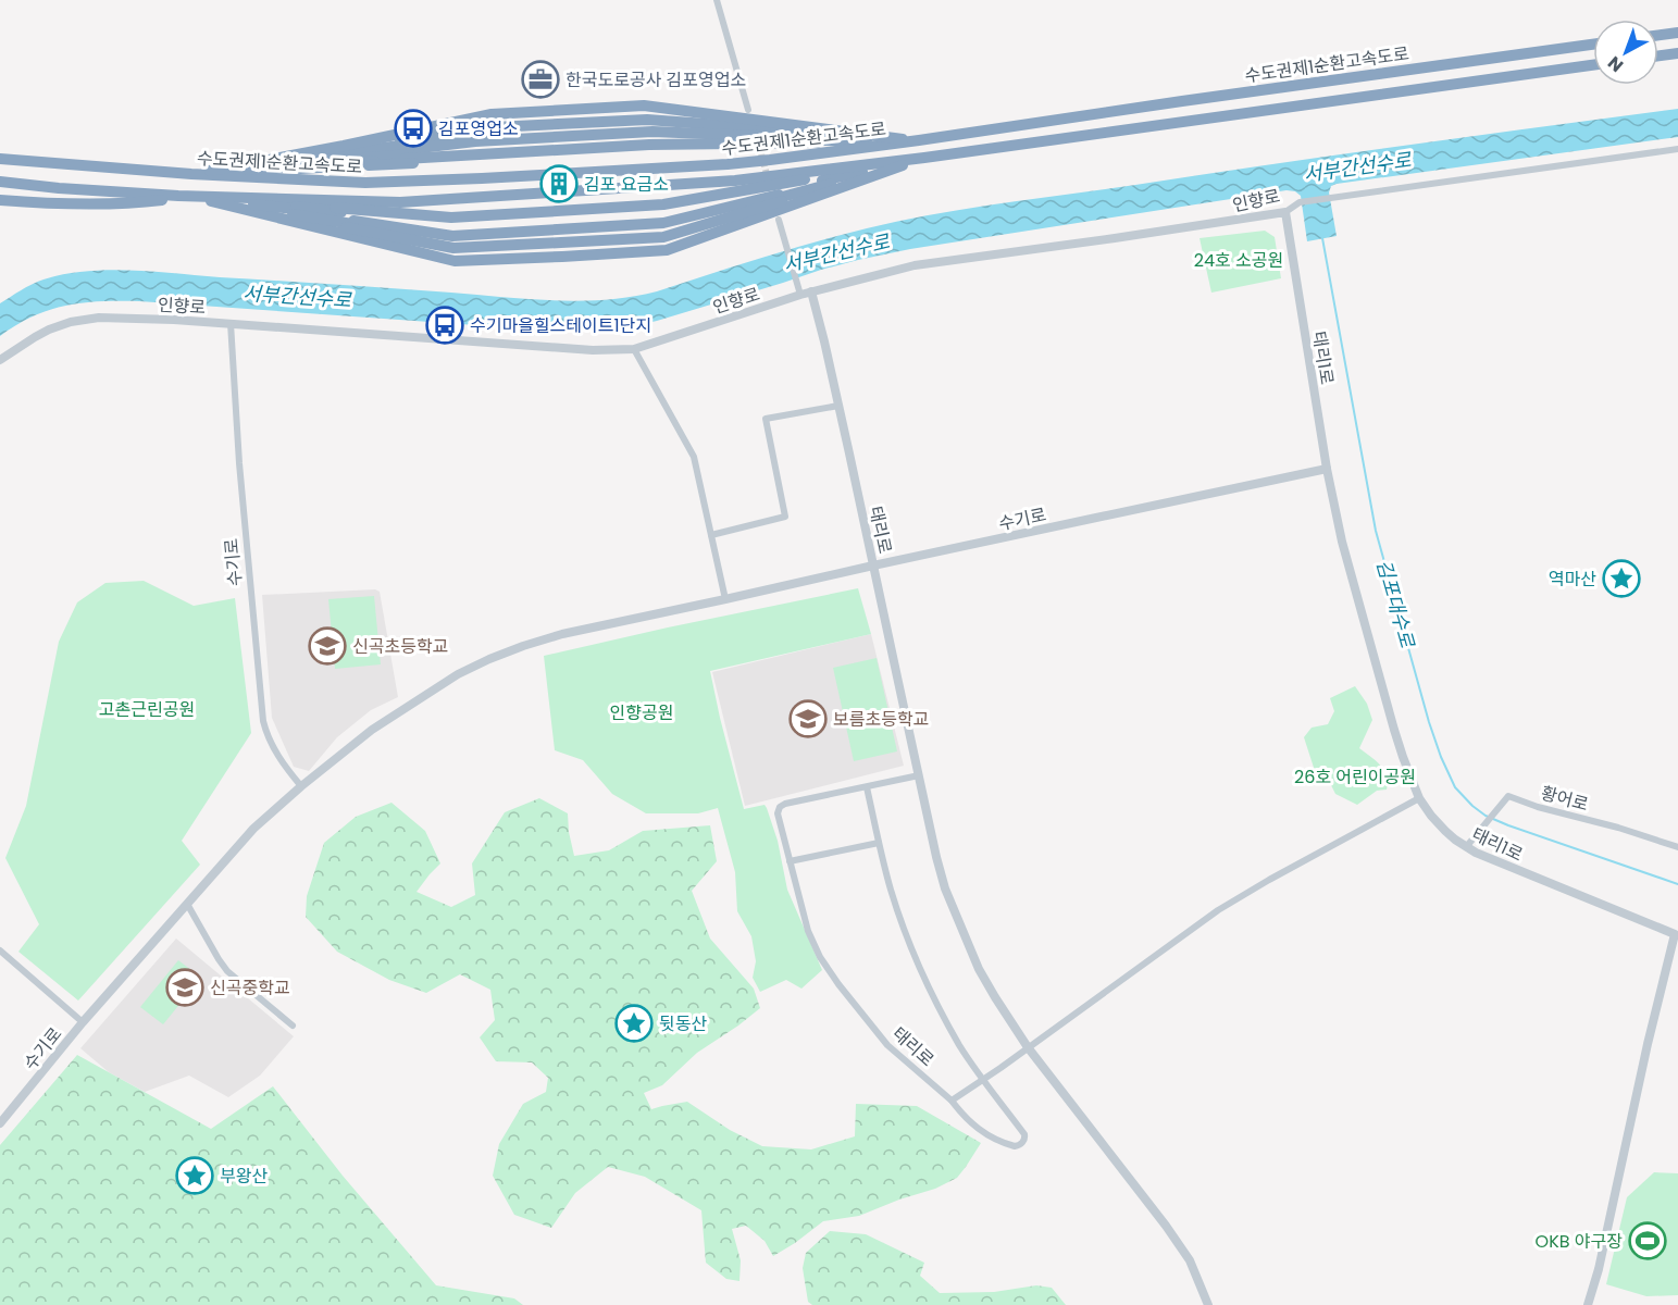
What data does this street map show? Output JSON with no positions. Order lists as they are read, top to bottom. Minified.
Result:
{"streets":{"highway":["수도권제1순환고속도로"],"street":["인향로","태리1로","수기로","태리로","황어로"]},"crossings":[["인향로","태리1로"],["인향로","수기로"],["인향로","태리로"],["태리1로","수기로"],["태리1로","황어로"],["수기로","태리로"]],"water":["서부간선수로","김포대수로"],"parks":["24호 소공원","고촌근린공원","인향공원","26호 어린이공원"],"places":{"office":["한국도로공사 김포영업소"],"bus stop":["김포영업소","수기마을힐스테이트1단지"],"building":["김포 요금소"],"place":["역마산","뒷동산","부왕산"],"school or university":["신곡초등학교","보름초등학교","신곡중학교"],"sports":["OKB 야구장"]},"north":"bottom left"}
